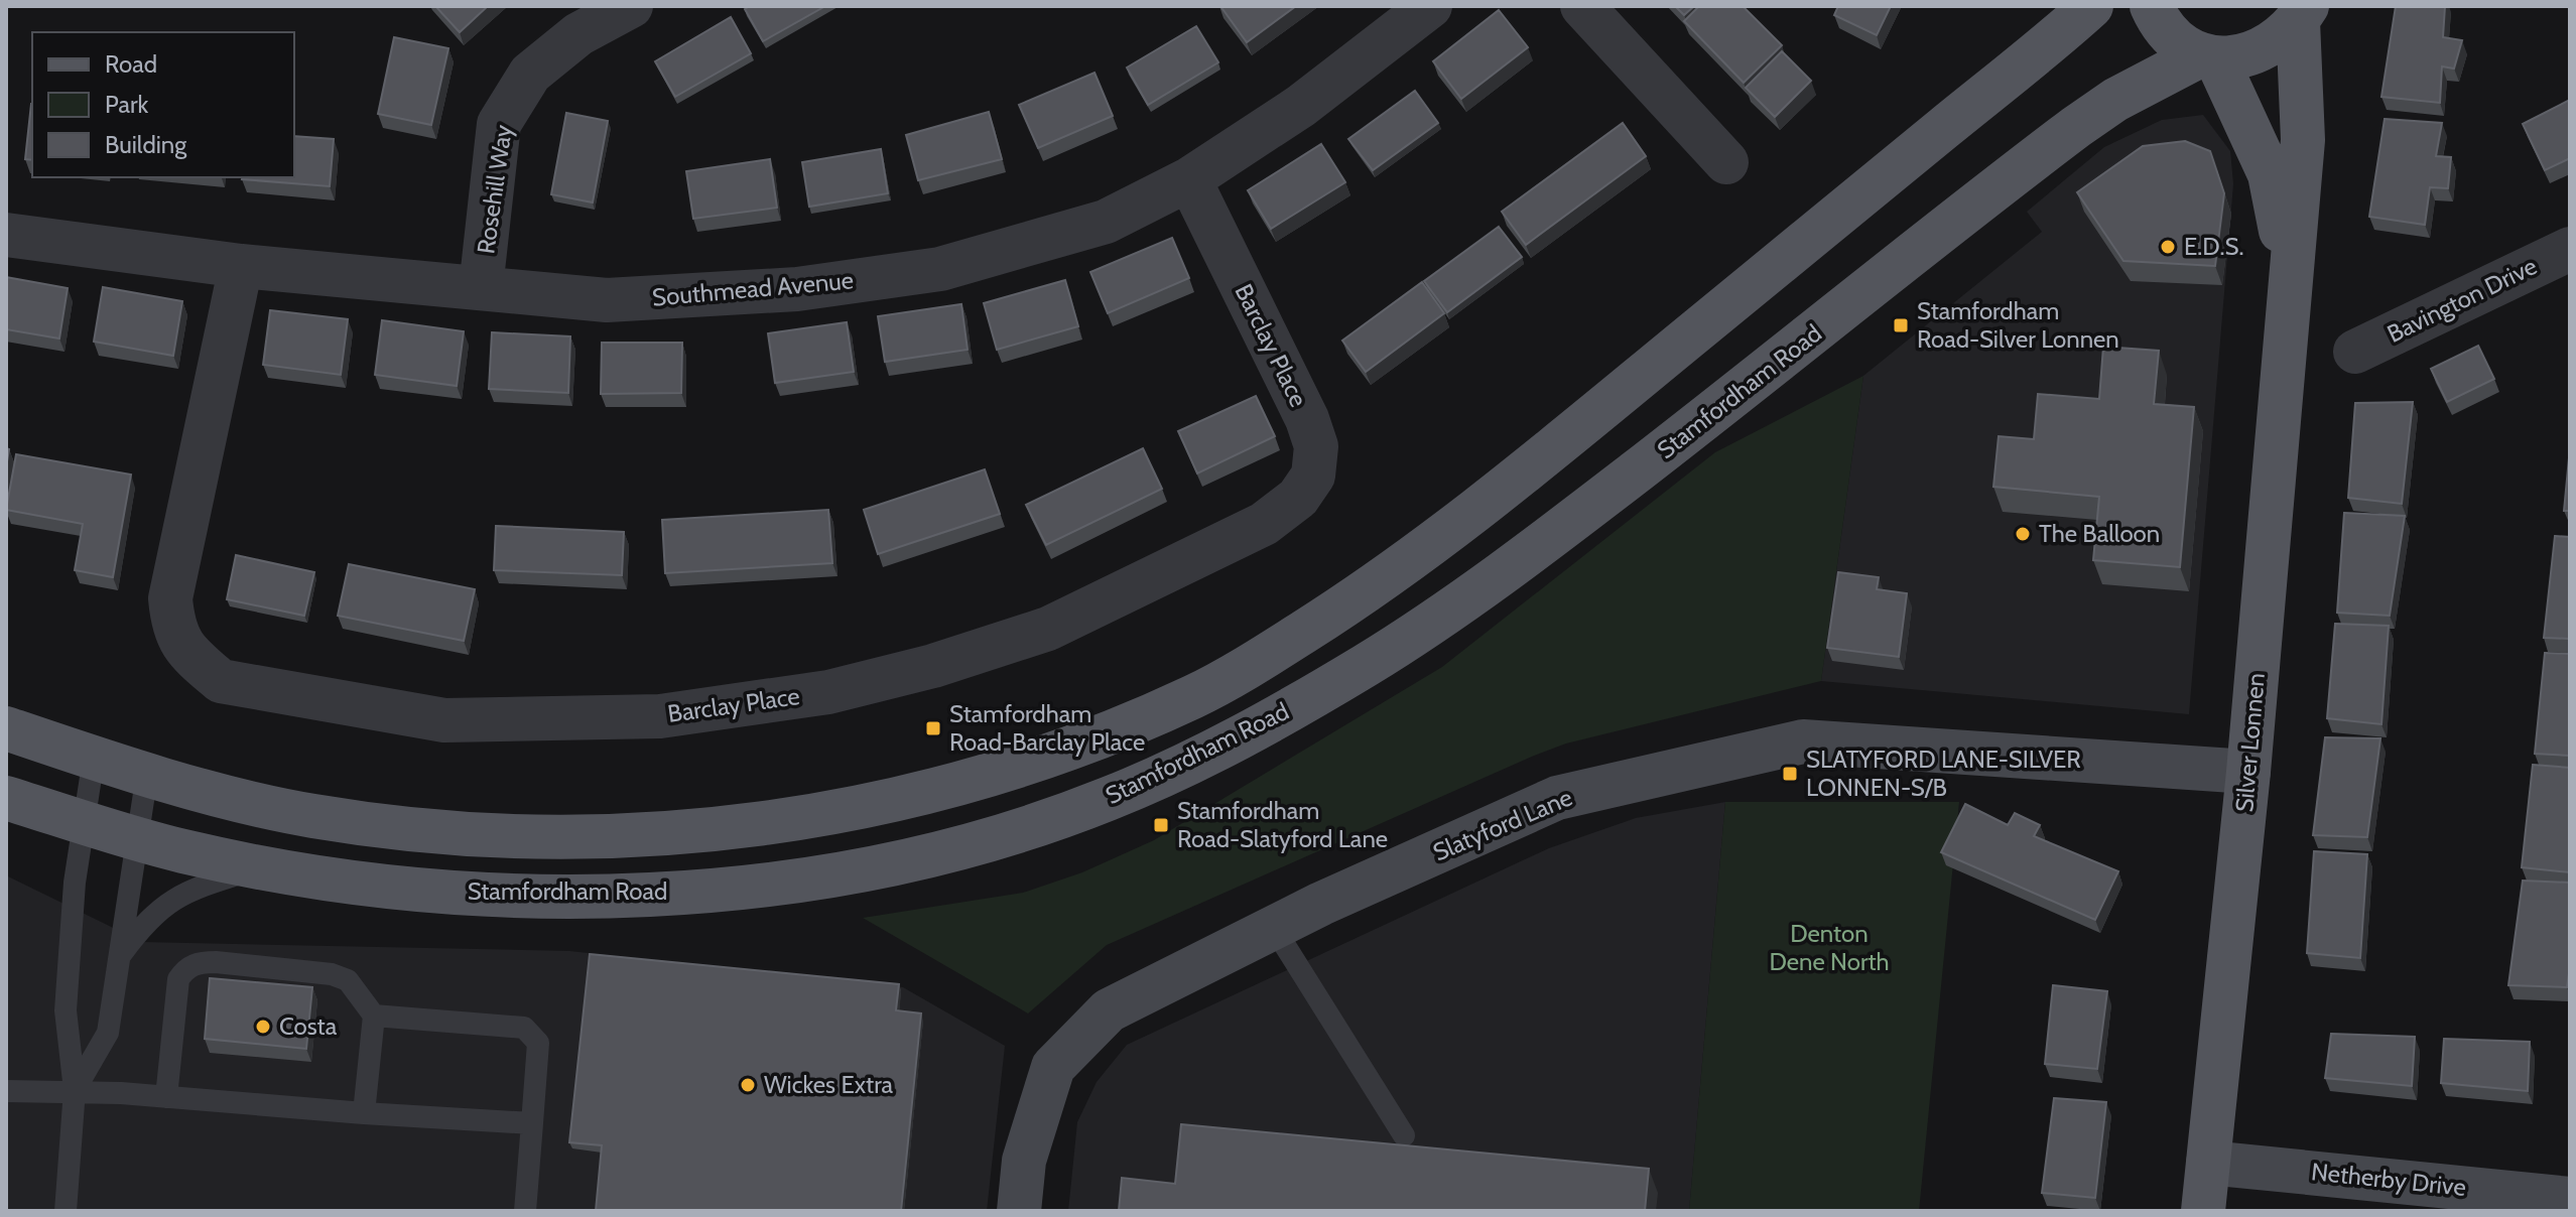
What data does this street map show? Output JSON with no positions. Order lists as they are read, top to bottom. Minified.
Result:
{"streets":{"main road":["Stamfordham Road","Silver Lonnen"],"street":["Rosehill Way","Southmead Avenue","Bavington Drive","Barclay Place","Slatyford Lane","Netherby Drive"]},"crossings":[["Rosehill Way","Southmead Avenue"],["Southmead Avenue","Barclay Place"],["Stamfordham Road","Silver Lonnen"],["Silver Lonnen","Slatyford Lane"],["Silver Lonnen","Netherby Drive"]],"parks":["Denton Dene North"],"places":{"other":["E.D.S.","The Balloon","Costa","Wickes Extra"],"transit":["Stamfordham Road-Silver Lonnen","Stamfordham Road-Barclay Place","SLATYFORD LANE-SILVER LONNEN-S/B","Stamfordham Road-Slatyford Lane"]},"legend":["Road","Park","Building"]}
